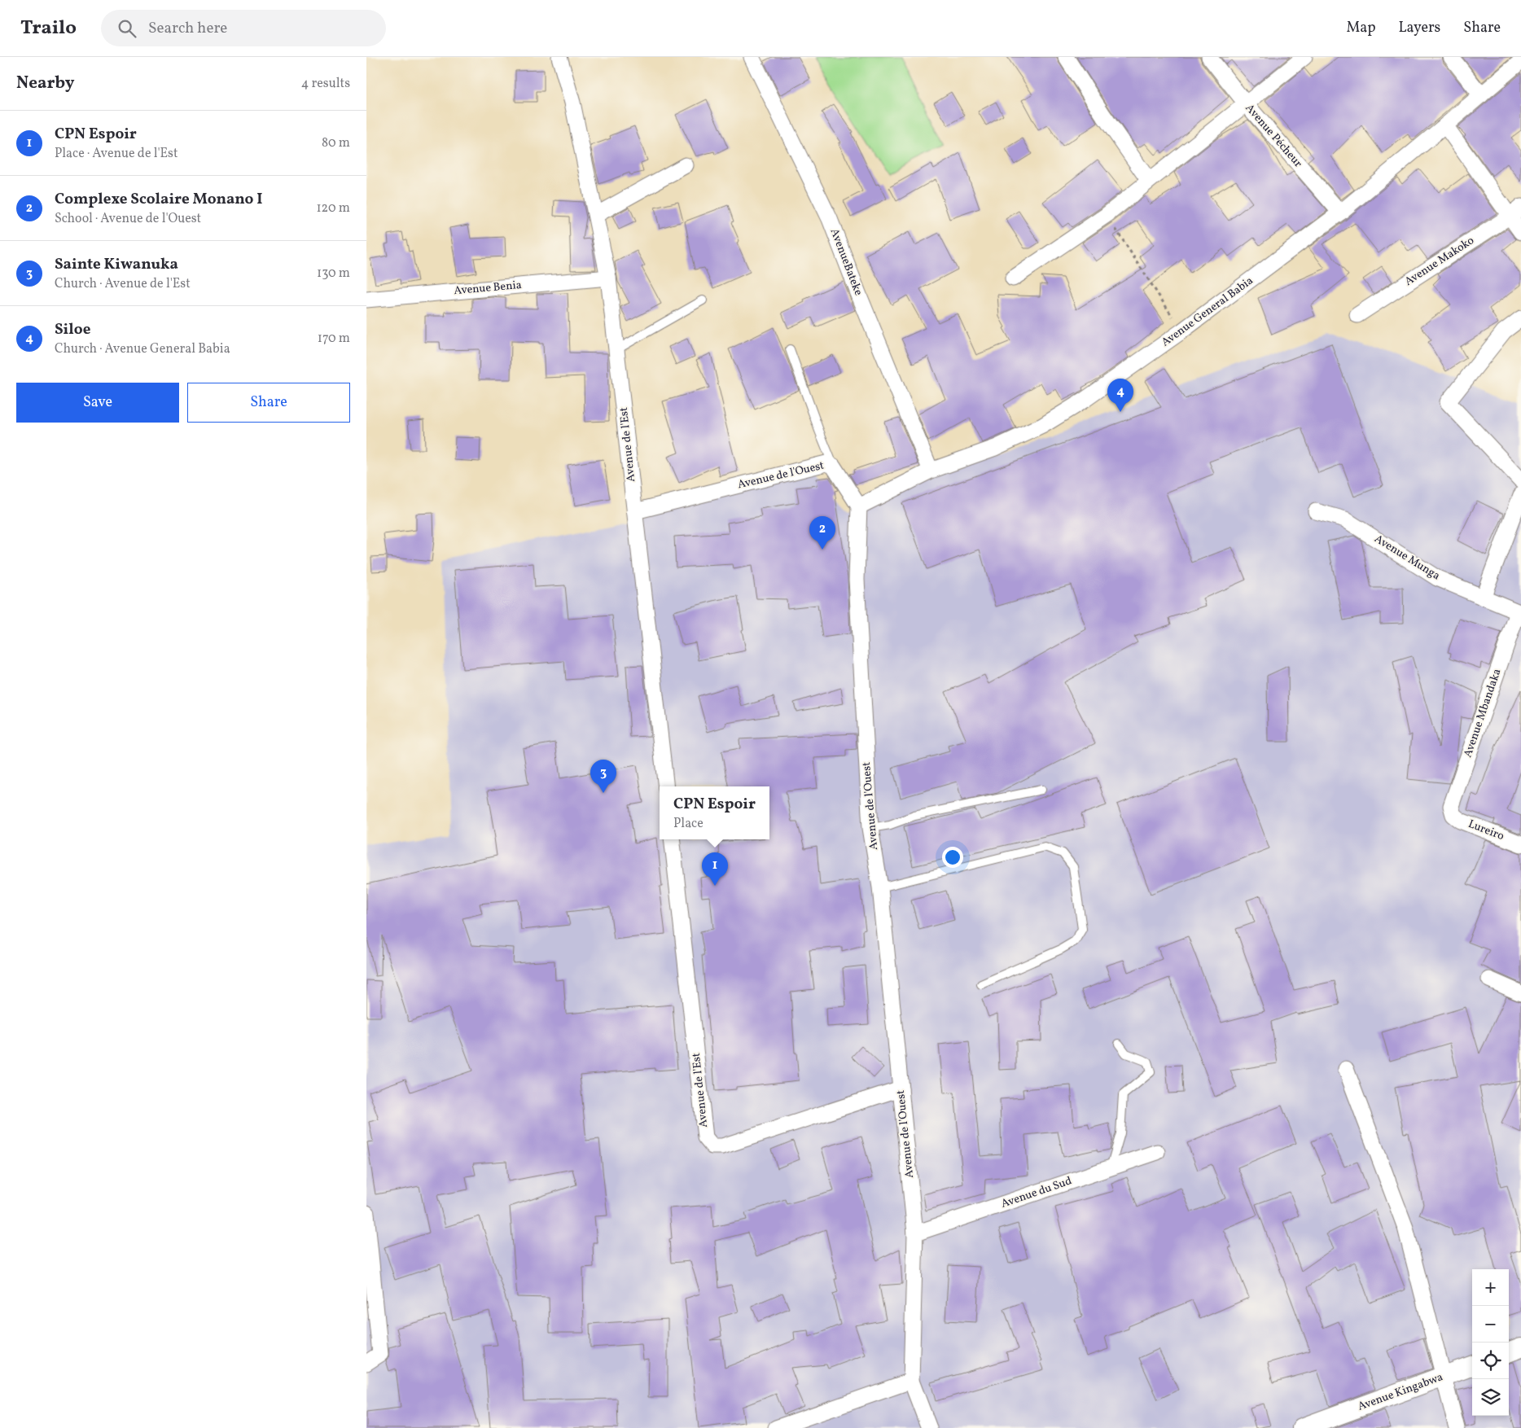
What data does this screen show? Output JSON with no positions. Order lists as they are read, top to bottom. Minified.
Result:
{"streets":{"street":["Avenue Pécheur","Avenue Makoko","AvenueBateke","Avenue Benia","Avenue General Babia","Avenue de l'Est","Avenue de l'Ouest","Avenue Munga","Avenue Mbandaka","Lureiro","Avenue du Sud","Avenue Kingabwa"]},"crossings":[["Avenue Pécheur","Avenue General Babia"],["AvenueBateke","Avenue General Babia"],["Avenue Benia","Avenue de l'Est"],["Avenue General Babia","Avenue de l'Ouest"],["Avenue de l'Est","Avenue de l'Ouest"],["Avenue de l'Ouest","Avenue du Sud"],["Avenue Munga","Avenue Mbandaka"],["Avenue Mbandaka","Lureiro"]],"page":{"header":"Trailo","search":"Search here","nav":["Map","Layers","Share"],"heading":["Nearby","4 results"],"list":[{"mark":"1","name":"CPN Espoir","note":"Place · Avenue de l'Est","value":"80 m"},{"mark":"2","name":"Complexe Scolaire Monano I","note":"School · Avenue de l'Ouest","value":"120 m"},{"mark":"3","name":"Sainte Kiwanuka","note":"Church · Avenue de l'Est","value":"130 m"},{"mark":"4","name":"Siloe","note":"Church · Avenue General Babia","value":"170 m"}],"buttons":["Save","Share"],"pins":["4","2","3","1"],"popup":["CPN Espoir","Place"],"map_buttons":["+","−"]}}
